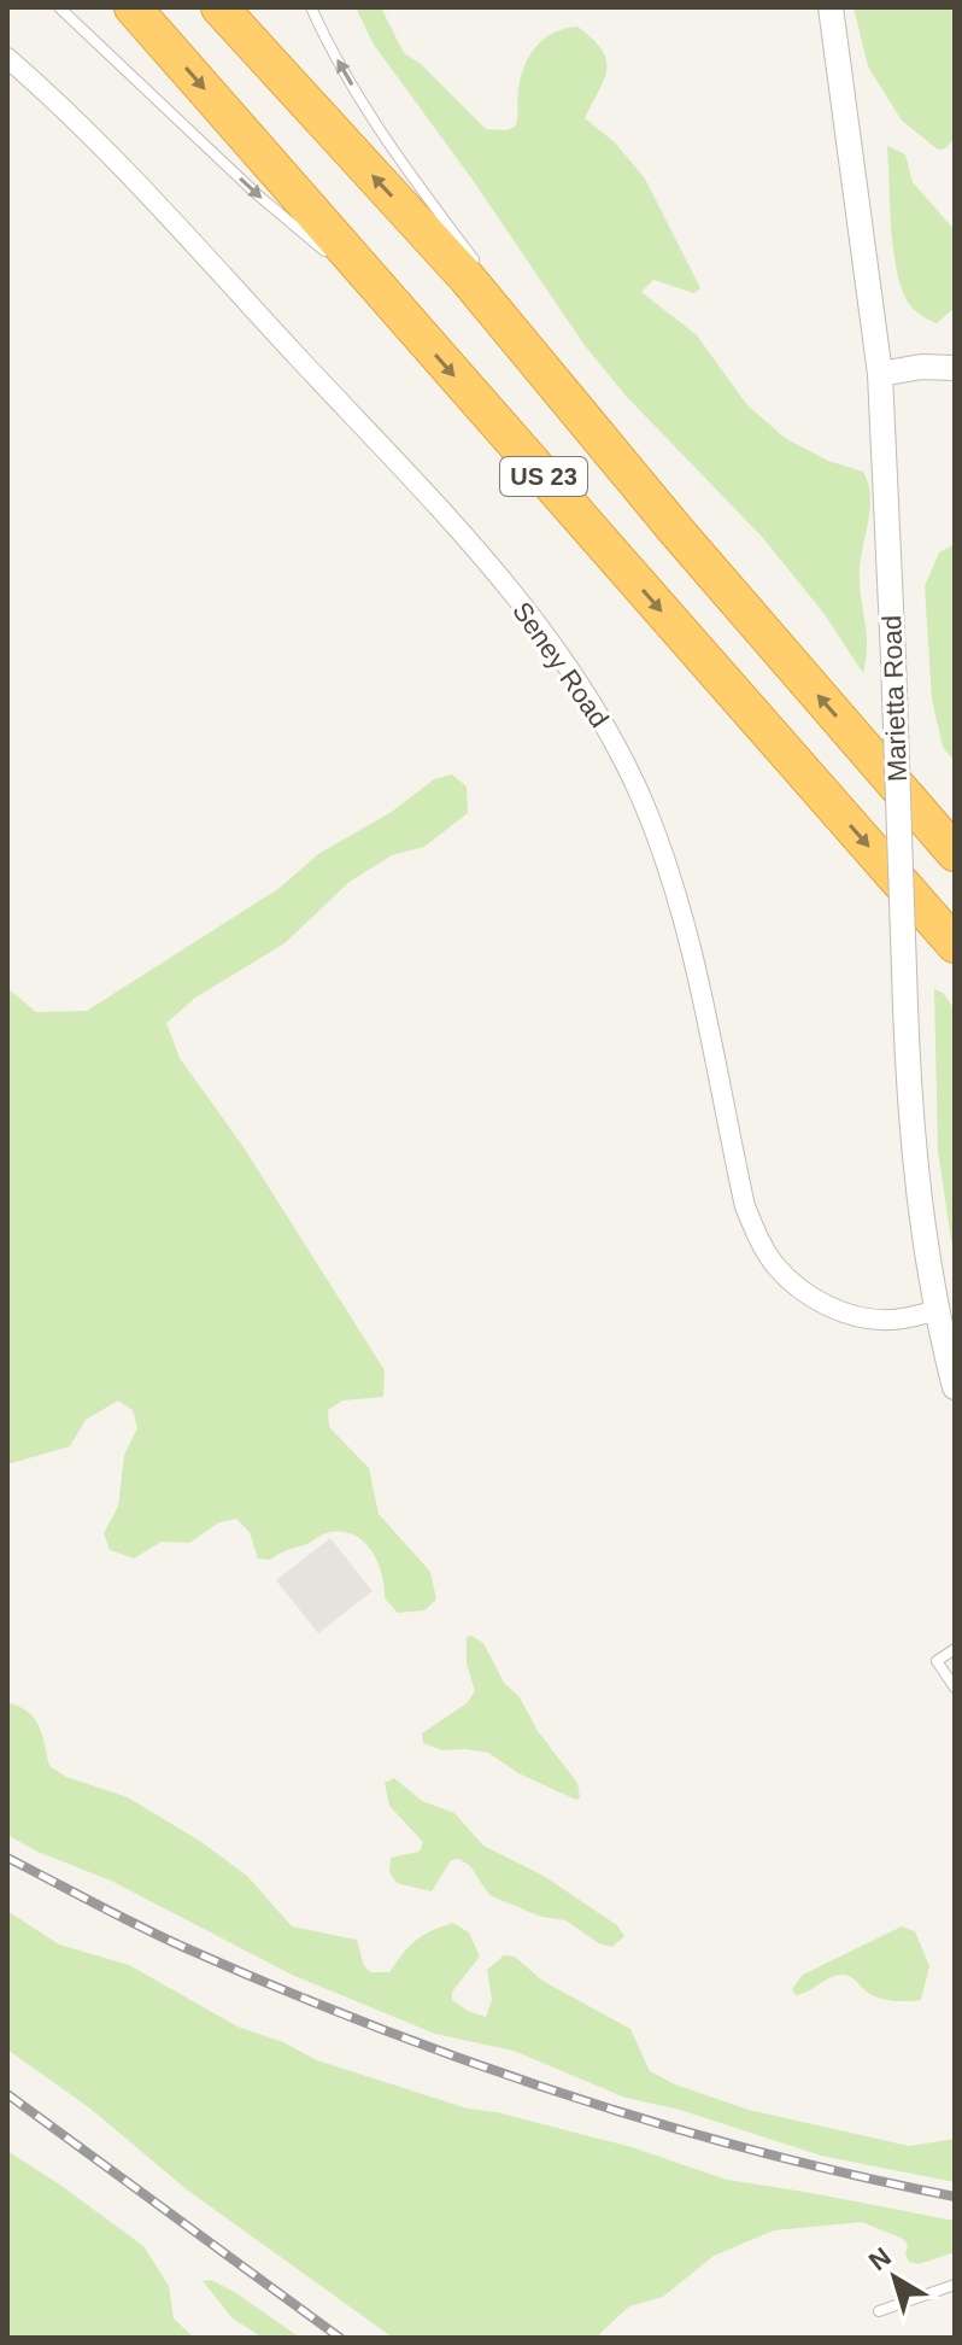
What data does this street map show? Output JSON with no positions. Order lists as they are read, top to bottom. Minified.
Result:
{"streets":{"highway":["US 23"],"street":["Seney Road","Marietta Road"]},"crossings":[["Seney Road","Marietta Road"]],"north":"top left"}
